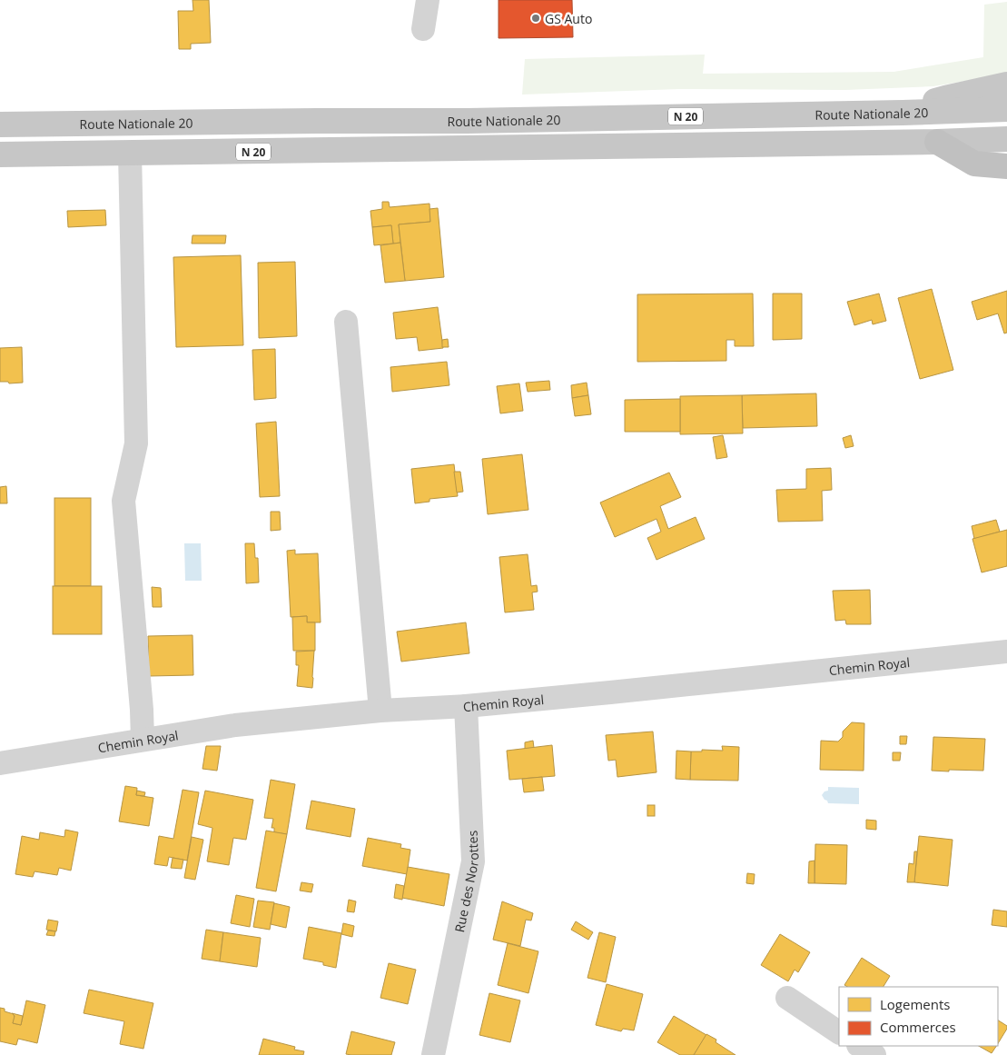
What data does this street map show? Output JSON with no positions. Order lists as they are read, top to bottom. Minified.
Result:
{"streets":{"main road":["Route Nationale 20","N 20"],"street":["Chemin Royal","Rue des Norottes"]},"crossings":[["Chemin Royal","Rue des Norottes"]],"places":["GS Auto"],"legend":["Logements","Commerces"]}
